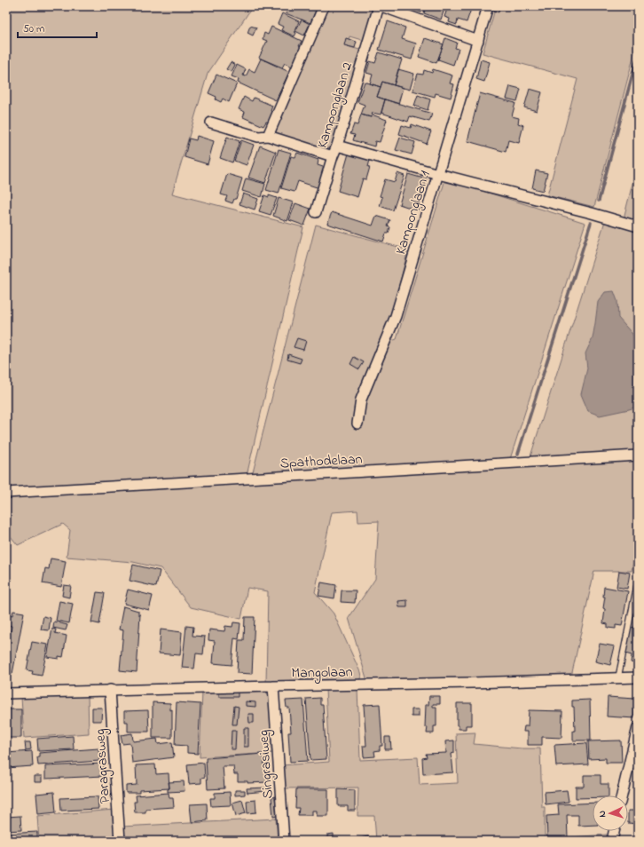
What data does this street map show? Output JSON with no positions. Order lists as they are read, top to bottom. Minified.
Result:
{"streets":{"street":["Kamponglaan 2","Kamponglaan 1","Spathodelaan","Mangolaan","Singrasiweg","Paragrasweg"]},"crossings":[["Mangolaan","Singrasiweg"],["Mangolaan","Paragrasweg"]],"scale_bar":"50 m","north":"left"}
